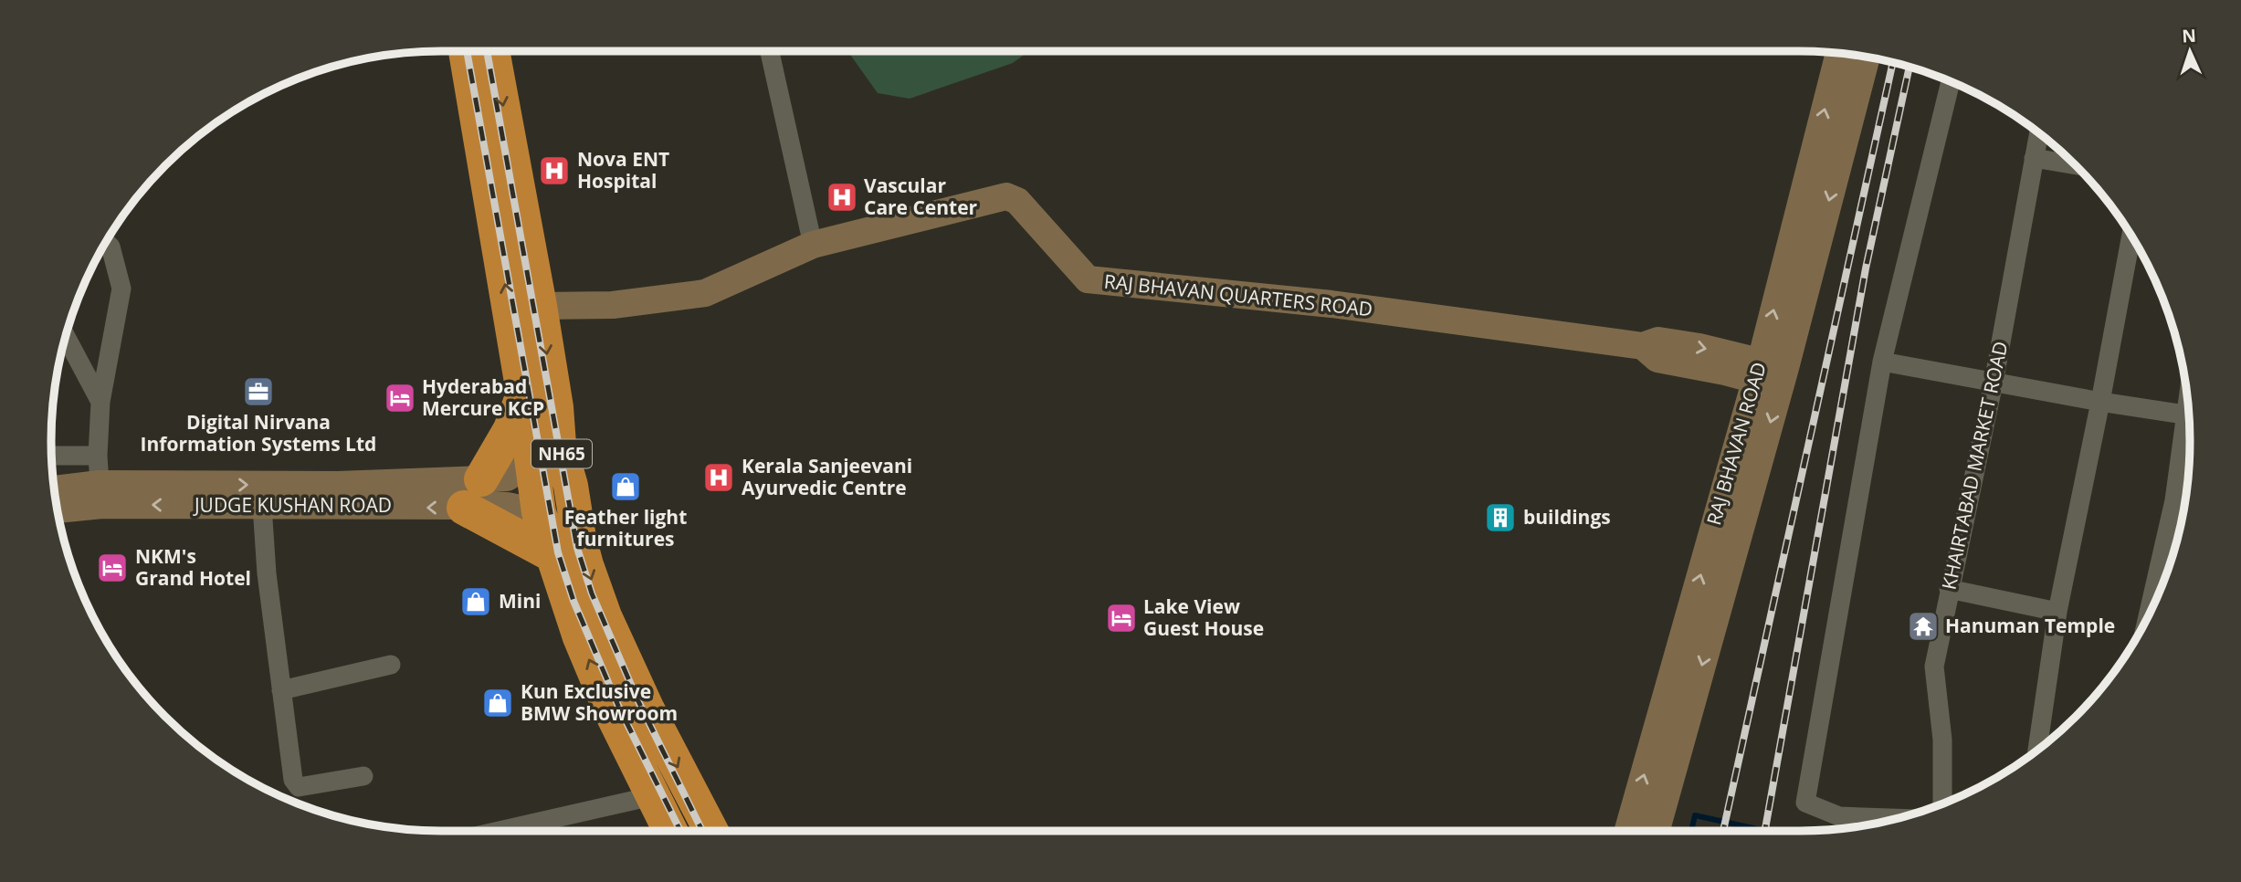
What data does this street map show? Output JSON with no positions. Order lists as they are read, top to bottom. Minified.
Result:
{"streets":{"highway":["NH65"],"main road":["RAJ BHAVAN QUARTERS ROAD","RAJ BHAVAN ROAD","JUDGE KUSHAN ROAD"],"street":["KHAIRTABAD MARKET ROAD"]},"crossings":[["RAJ BHAVAN QUARTERS ROAD","RAJ BHAVAN ROAD"],["RAJ BHAVAN QUARTERS ROAD","NH65"],["NH65","JUDGE KUSHAN ROAD"]],"places":{"hospital":["Nova ENT Hospital","Vascular Care Center","Kerala Sanjeevani Ayurvedic Centre"],"office":["Digital Nirvana Information Systems Ltd"],"hotel":["Hyderabad Mercure KCP","NKM's Grand Hotel","Lake View Guest House"],"shop":["Feather light furnitures","Mini","Kun Exclusive BMW Showroom"],"building":["buildings"],"temple":["Hanuman Temple"]},"north":"top"}
